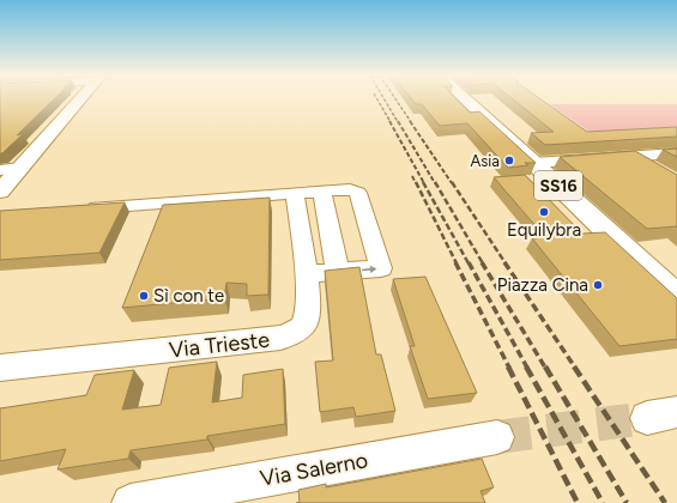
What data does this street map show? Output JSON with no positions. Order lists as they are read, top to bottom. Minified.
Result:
{"streets":{"main road":["SS16"],"street":["Via Trieste","Via Salerno"]},"places":["Asia","Equilybra","Piazza Cina","Sì con te"]}
